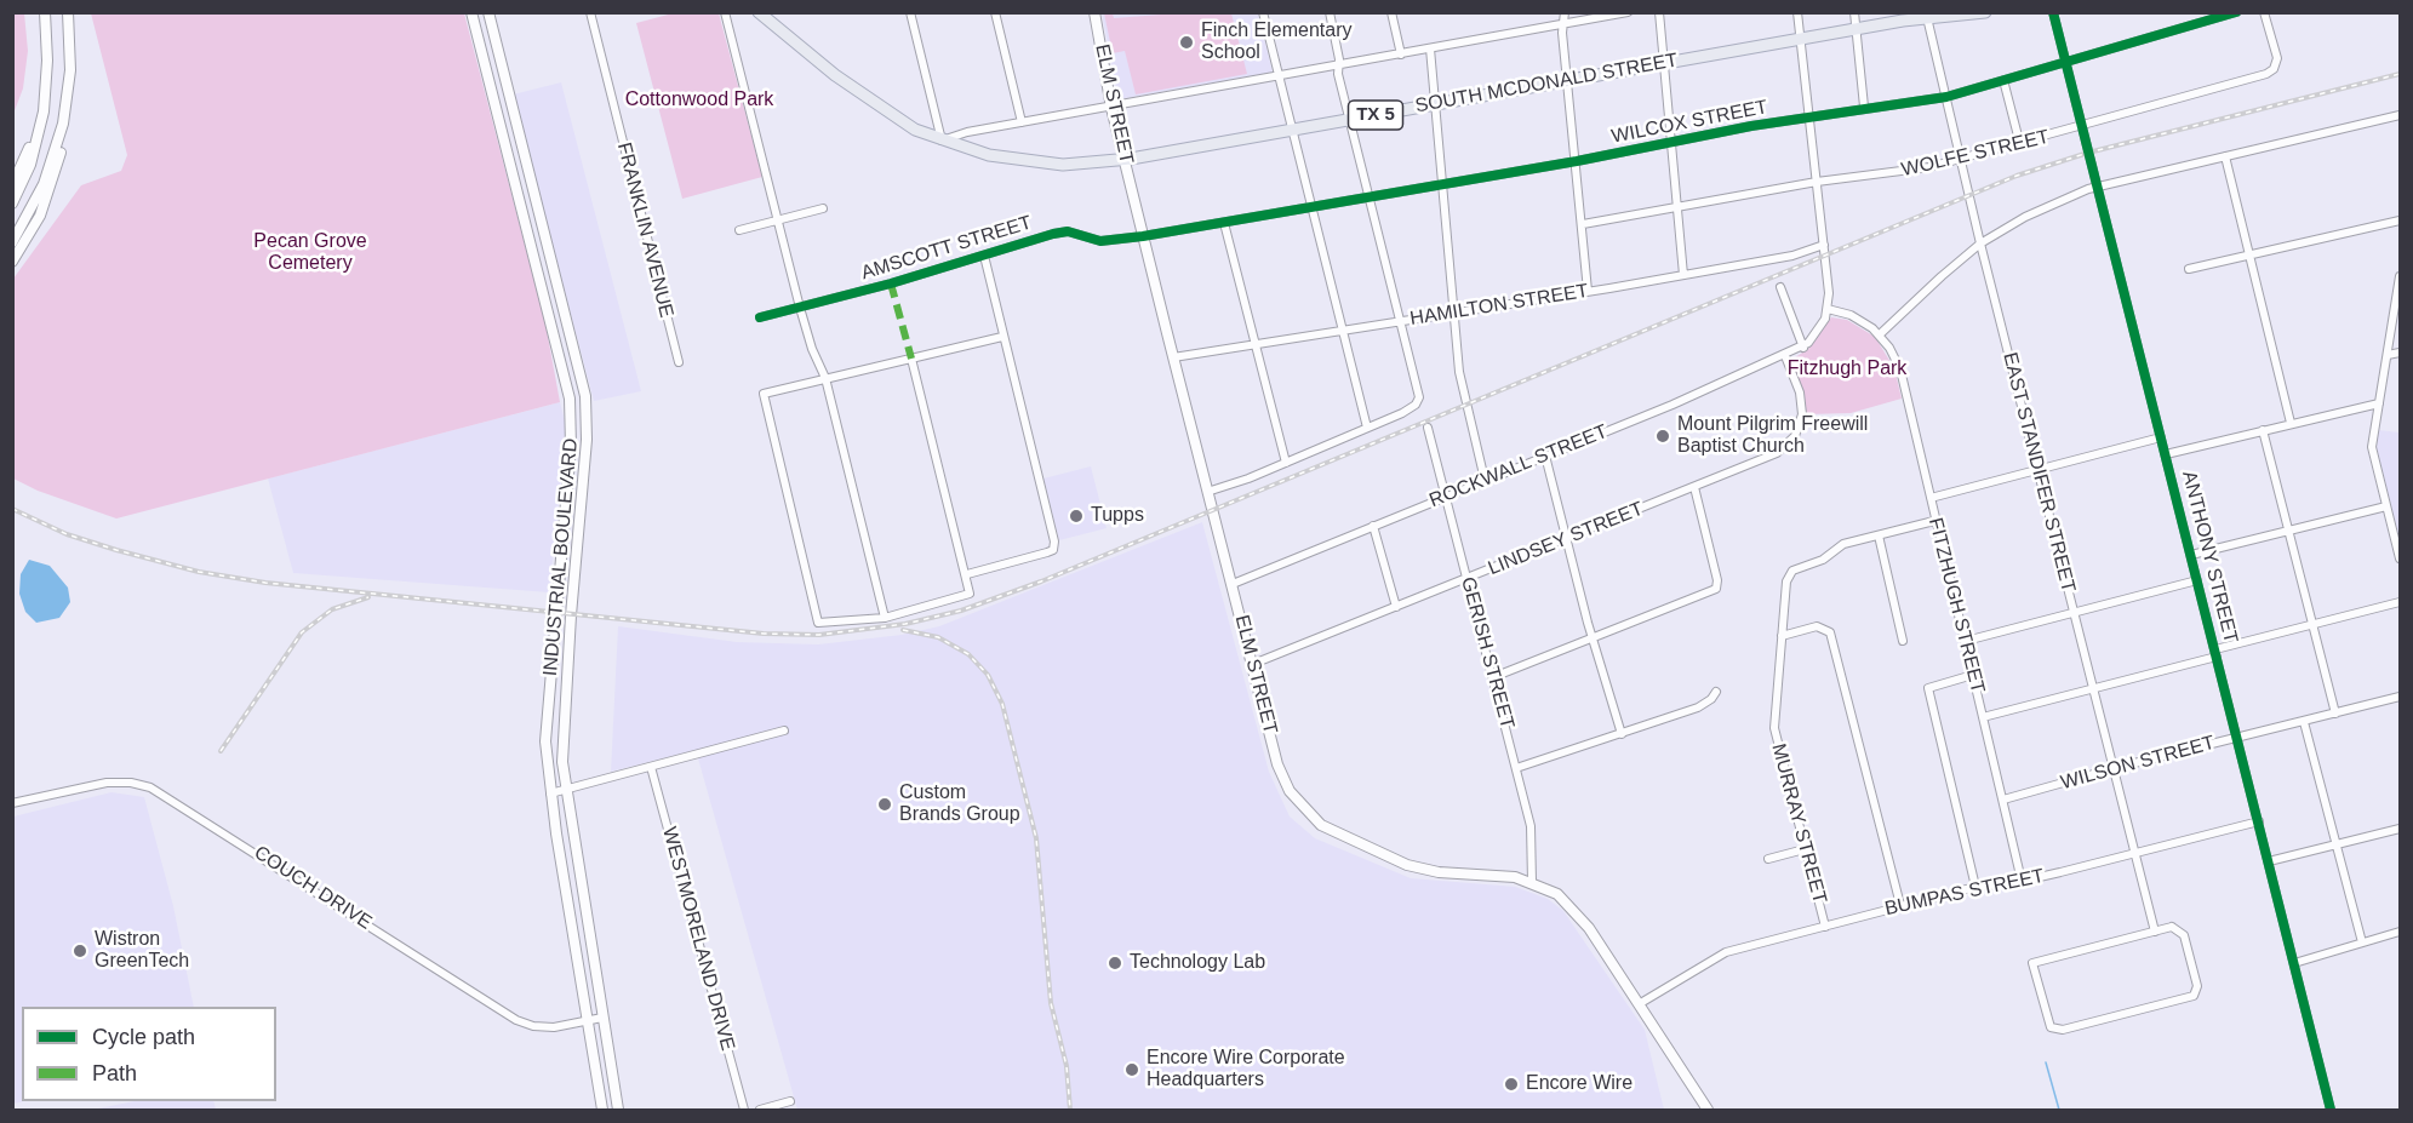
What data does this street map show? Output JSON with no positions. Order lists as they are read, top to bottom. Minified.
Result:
{"streets":{"main road":["SOUTH MCDONALD STREET","ELM STREET","TX 5","INDUSTRIAL BOULEVARD"],"street":["WILCOX STREET","WOLFE STREET","FRANKLIN AVENUE","AMSCOTT STREET","HAMILTON STREET","ROCKWALL STREET","EAST STANDIFER STREET","LINDSEY STREET","ANTHONY STREET","FITZHUGH STREET","GERISH STREET","WILSON STREET","MURRAY STREET","COUCH DRIVE","BUMPAS STREET","WESTMORELAND DRIVE"]},"crossings":[["SOUTH MCDONALD STREET","ELM STREET"],["SOUTH MCDONALD STREET","EAST STANDIFER STREET"],["ELM STREET","WILCOX STREET"],["ELM STREET","AMSCOTT STREET"],["ELM STREET","HAMILTON STREET"],["ELM STREET","ROCKWALL STREET"],["ELM STREET","LINDSEY STREET"],["ELM STREET","GERISH STREET"],["ELM STREET","BUMPAS STREET"],["WILCOX STREET","AMSCOTT STREET"],["WILCOX STREET","EAST STANDIFER STREET"],["WILCOX STREET","ANTHONY STREET"],["WOLFE STREET","EAST STANDIFER STREET"],["WOLFE STREET","ANTHONY STREET"],["ROCKWALL STREET","LINDSEY STREET"],["ROCKWALL STREET","GERISH STREET"],["EAST STANDIFER STREET","WILSON STREET"],["EAST STANDIFER STREET","BUMPAS STREET"],["LINDSEY STREET","GERISH STREET"],["INDUSTRIAL BOULEVARD","COUCH DRIVE"],["ANTHONY STREET","WILSON STREET"],["ANTHONY STREET","BUMPAS STREET"],["FITZHUGH STREET","WILSON STREET"],["FITZHUGH STREET","MURRAY STREET"],["FITZHUGH STREET","BUMPAS STREET"],["MURRAY STREET","BUMPAS STREET"]],"parks":["Cottonwood Park","Pecan Grove Cemetery","Fitzhugh Park"],"places":["Finch Elementary School","Mount Pilgrim Freewill Baptist Church","Tupps","Custom Brands Group","Wistron GreenTech","Technology Lab","Encore Wire Corporate Headquarters","Encore Wire"],"legend":["Cycle path","Path"]}
